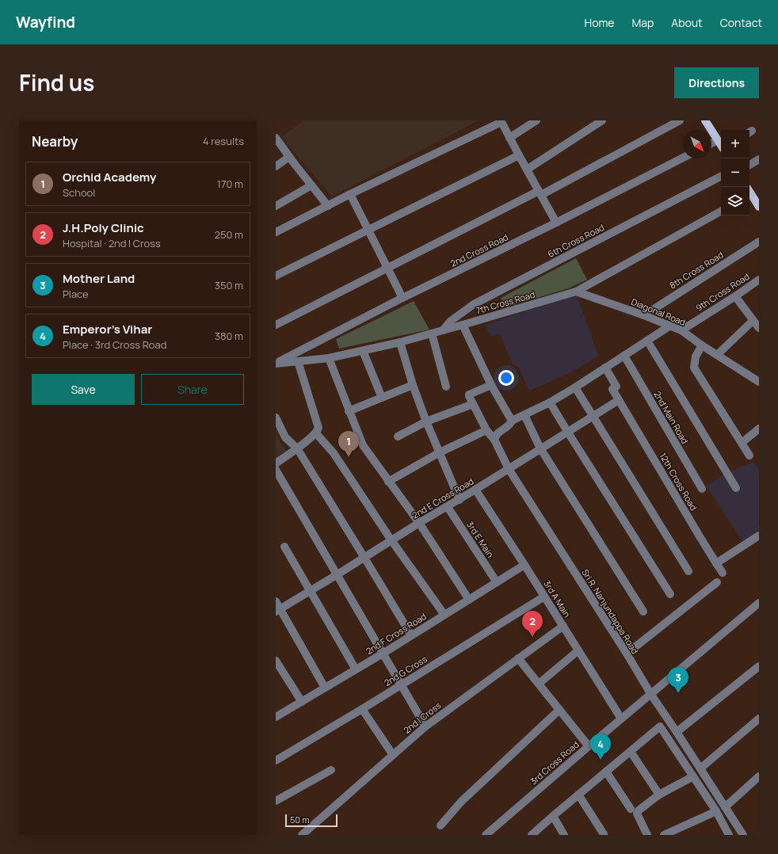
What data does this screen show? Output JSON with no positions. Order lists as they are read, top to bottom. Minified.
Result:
{"streets":{"street":["6th Cross Road","2nd Cross Road","8th Cross Road","9th Cross Road","7th Cross Road","Diagonal Road","2nd Main Road","12th Cross Road","2nd E Cross Road","3rd E Main","3rd A Main","Sri R. Nanjundappa Road","2nd F Cross Road","2nd G Cross","2nd I Cross","3rd Cross Road"]},"crossings":[["6th Cross Road","7th Cross Road"],["2nd Cross Road","7th Cross Road"],["8th Cross Road","Diagonal Road"],["9th Cross Road","Diagonal Road"],["7th Cross Road","Diagonal Road"],["12th Cross Road","2nd E Cross Road"],["2nd E Cross Road","3rd E Main"],["2nd E Cross Road","3rd A Main"],["2nd E Cross Road","Sri R. Nanjundappa Road"],["3rd E Main","2nd F Cross Road"],["3rd A Main","2nd F Cross Road"],["3rd A Main","2nd G Cross"],["3rd A Main","2nd I Cross"],["3rd A Main","3rd Cross Road"],["Sri R. Nanjundappa Road","3rd Cross Road"]],"scale_bar":"50 m","north":"bottom right","page":{"header":"Wayfind","nav":["Home","Map","About","Contact"],"title":"Find us","buttons":["Directions",["Save","Share"]],"heading":["Nearby","4 results"],"map_buttons":["+","−"],"list":[{"mark":"1","name":"Orchid Academy","note":"School","value":"170 m"},{"mark":"2","name":"J.H.Poly Clinic","note":"Hospital · 2nd I Cross","value":"250 m"},{"mark":"3","name":"Mother Land","note":"Place","value":"350 m"},{"mark":"4","name":"Emperor's Vihar","note":"Place · 3rd Cross Road","value":"380 m"}],"pins":["1","2","3","4"],"scale":"50 m"}}
